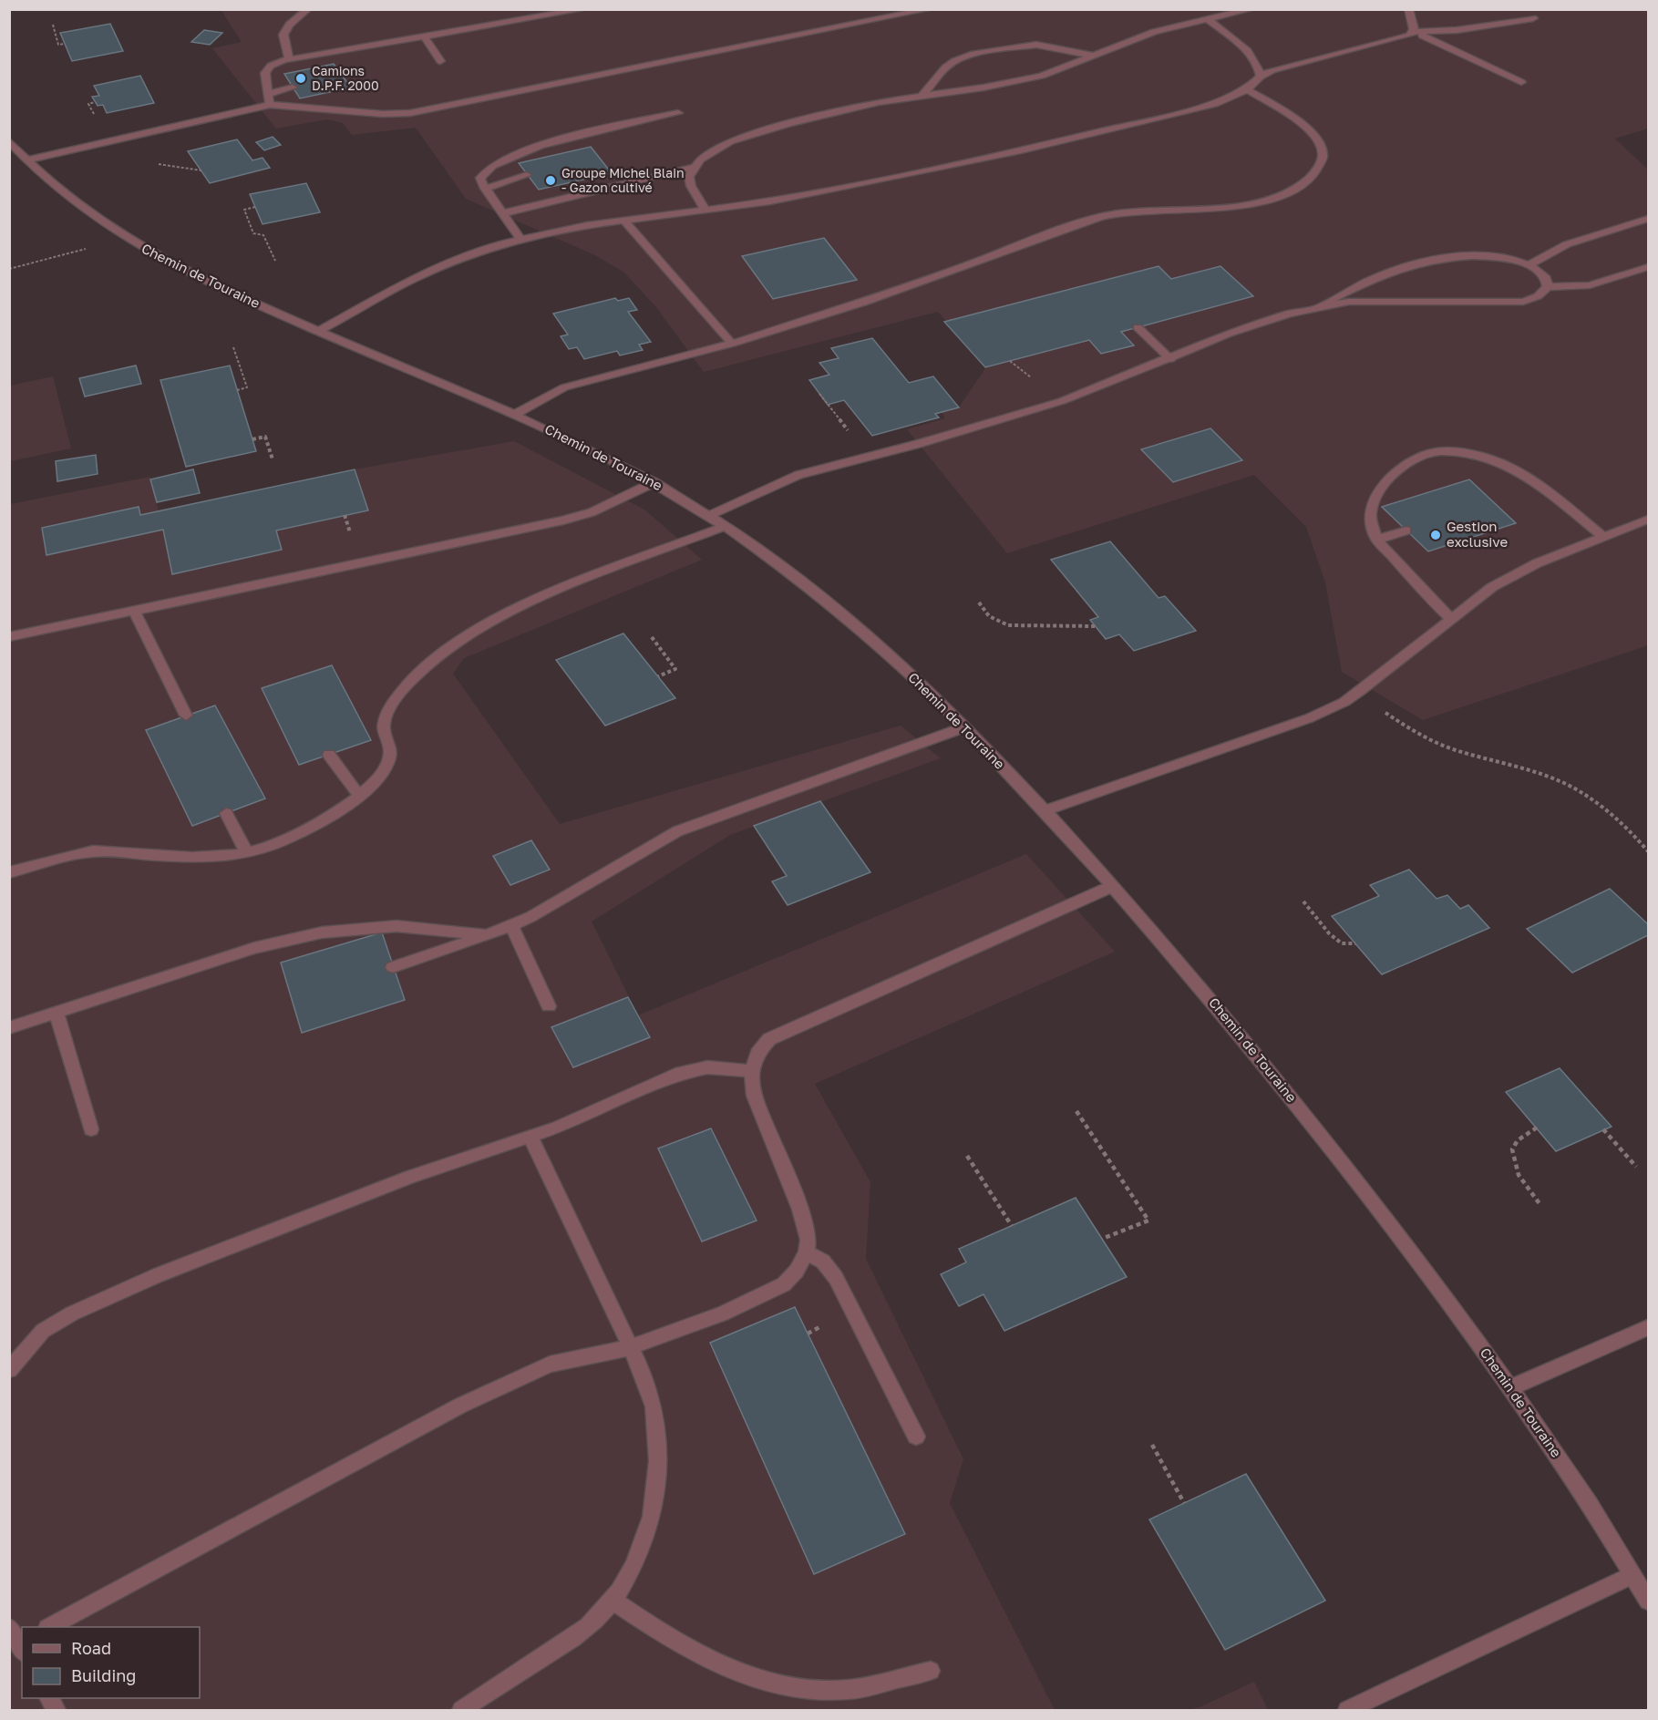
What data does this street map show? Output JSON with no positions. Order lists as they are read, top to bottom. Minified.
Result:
{"streets":{"street":["Chemin de Touraine"]},"places":["Camions D.P.F. 2000","Groupe Michel Blain - Gazon cultivé","Gestion exclusive"],"legend":["Road","Building"]}
